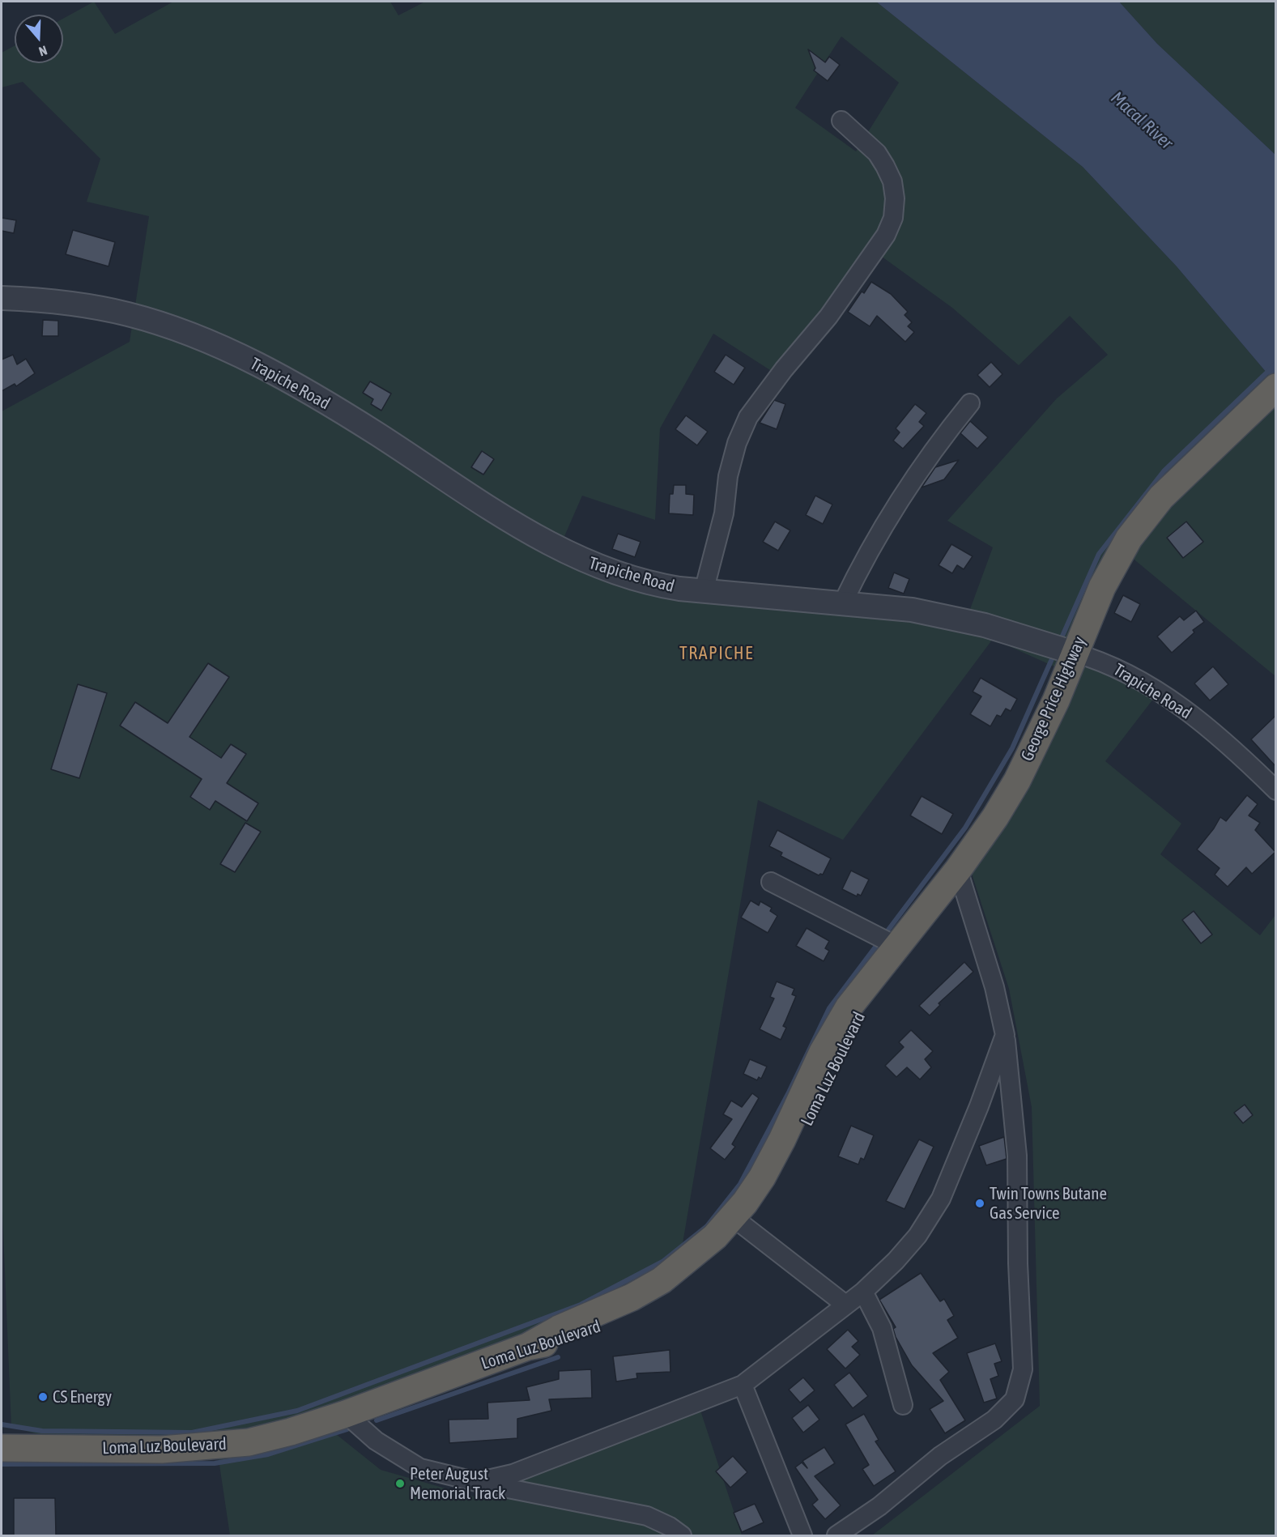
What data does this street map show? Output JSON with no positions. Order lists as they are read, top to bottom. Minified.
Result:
{"streets":{"highway":["George Price Highway","Loma Luz Boulevard"],"street":["Trapiche Road"]},"crossings":[["Trapiche Road","George Price Highway"],["George Price Highway","Loma Luz Boulevard"]],"districts":["TRAPICHE"],"water":["Macal River"],"places":["Twin Towns Butane Gas Service","CS Energy","Peter August Memorial Track"],"north":"bottom"}
